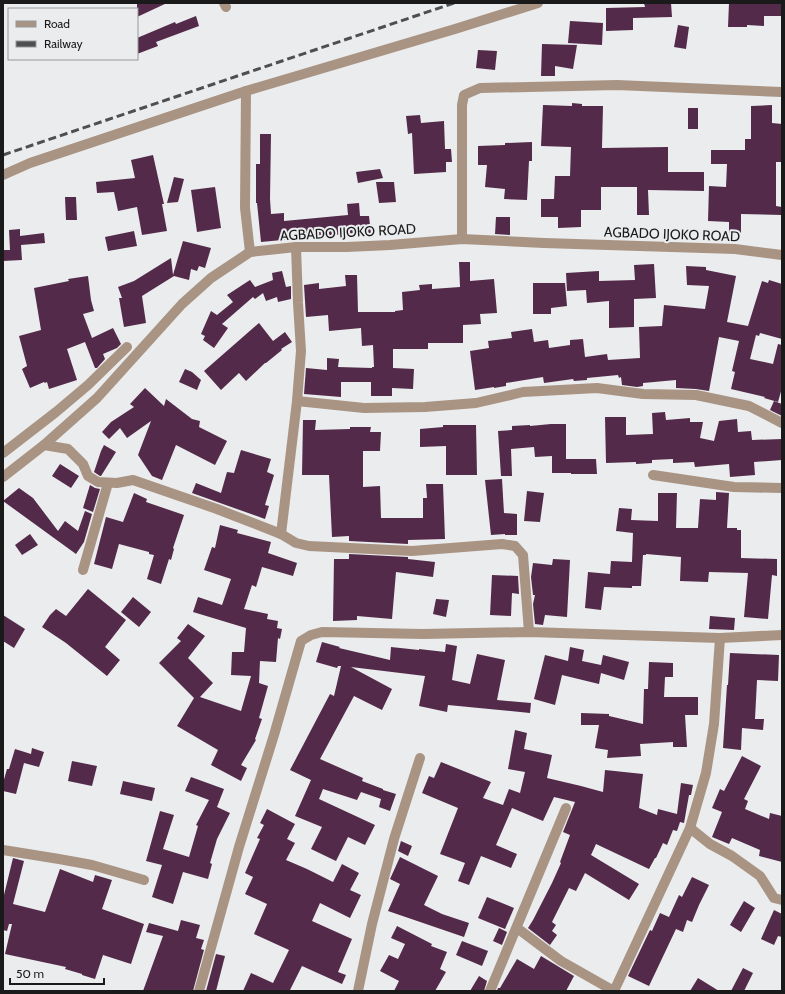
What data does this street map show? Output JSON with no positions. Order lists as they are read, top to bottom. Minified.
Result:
{"streets":{"street":["AGBADO IJOKO ROAD"]},"legend":["Road","Railway"],"scale_bar":"50 m"}
